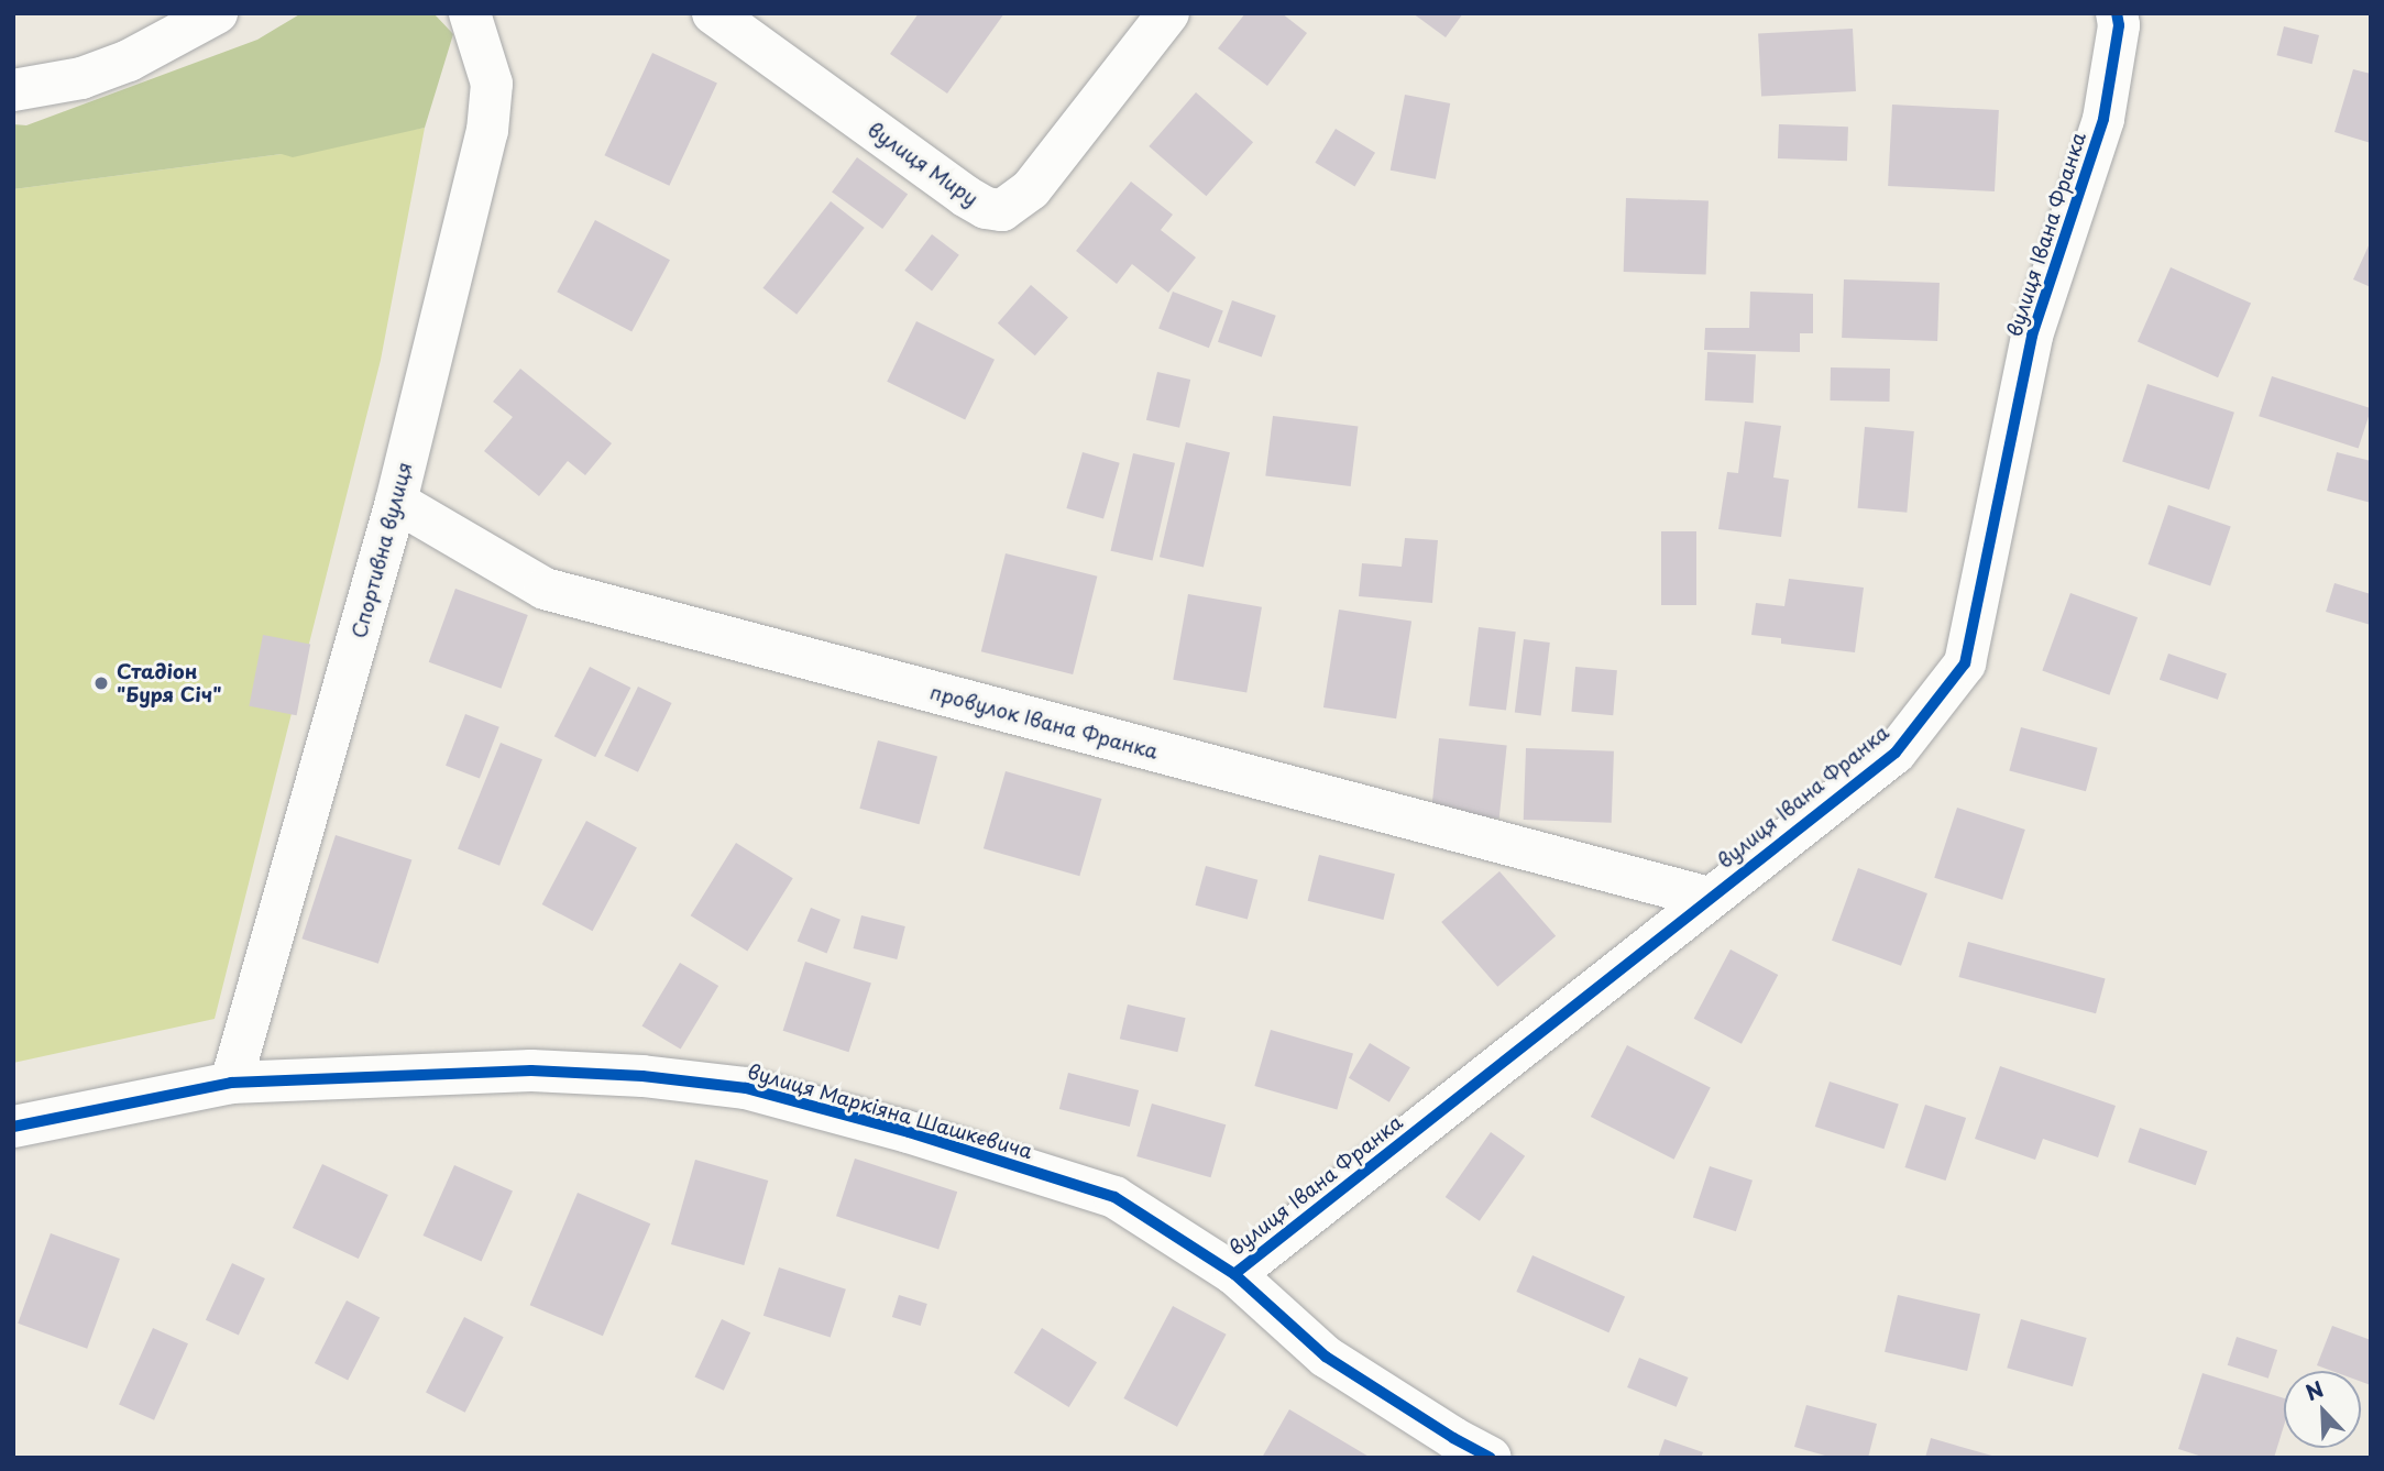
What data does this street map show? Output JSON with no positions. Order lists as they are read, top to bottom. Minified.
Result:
{"streets":{"street":["вулиця Миру","вулиця Івана Франка","Спортивна вулиця","провулок Івана Франка","вулиця Маркіяна Шашкевича"]},"crossings":[["вулиця Івана Франка","провулок Івана Франка"],["вулиця Івана Франка","вулиця Маркіяна Шашкевича"],["Спортивна вулиця","провулок Івана Франка"],["Спортивна вулиця","вулиця Маркіяна Шашкевича"]],"places":["Стадіон \"Буря Січ\""],"north":"top left"}
